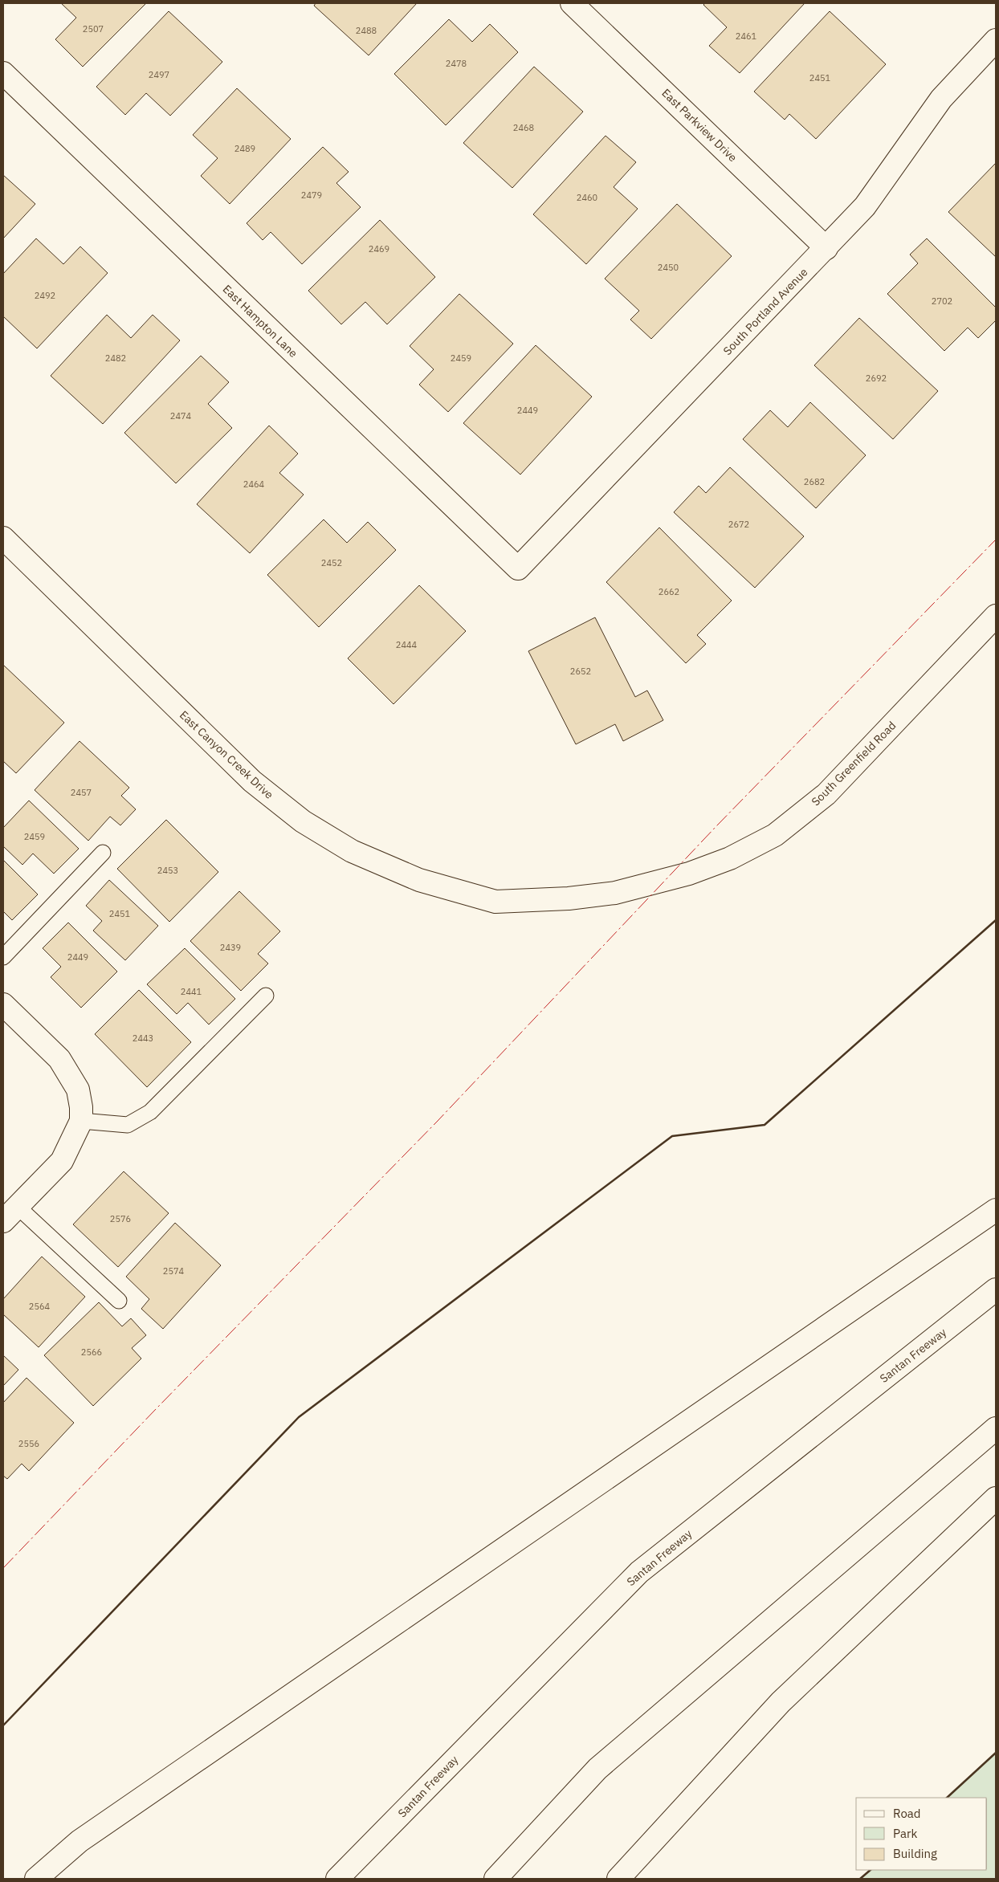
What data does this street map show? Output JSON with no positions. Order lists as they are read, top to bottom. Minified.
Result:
{"streets":{"main road":["East Parkview Drive","South Portland Avenue","East Hampton Lane","East Canyon Creek Drive","South Greenfield Road","Santan Freeway"]},"crossings":[["East Parkview Drive","South Portland Avenue"],["South Portland Avenue","East Hampton Lane"],["East Canyon Creek Drive","South Greenfield Road"]],"house_numbers":["2507","2488","2461","2478","2497","2451","2468","2489","2479","2460","2469","2450","2492","2702","2482","2459","2692","2449","2474","2682","2464","2672","2452","2662","2444","2652","2457","2459","2453","2451","2439","2449","2441","2443","2576","2574","2564","2566","2556"],"legend":["Road","Park","Building"]}
